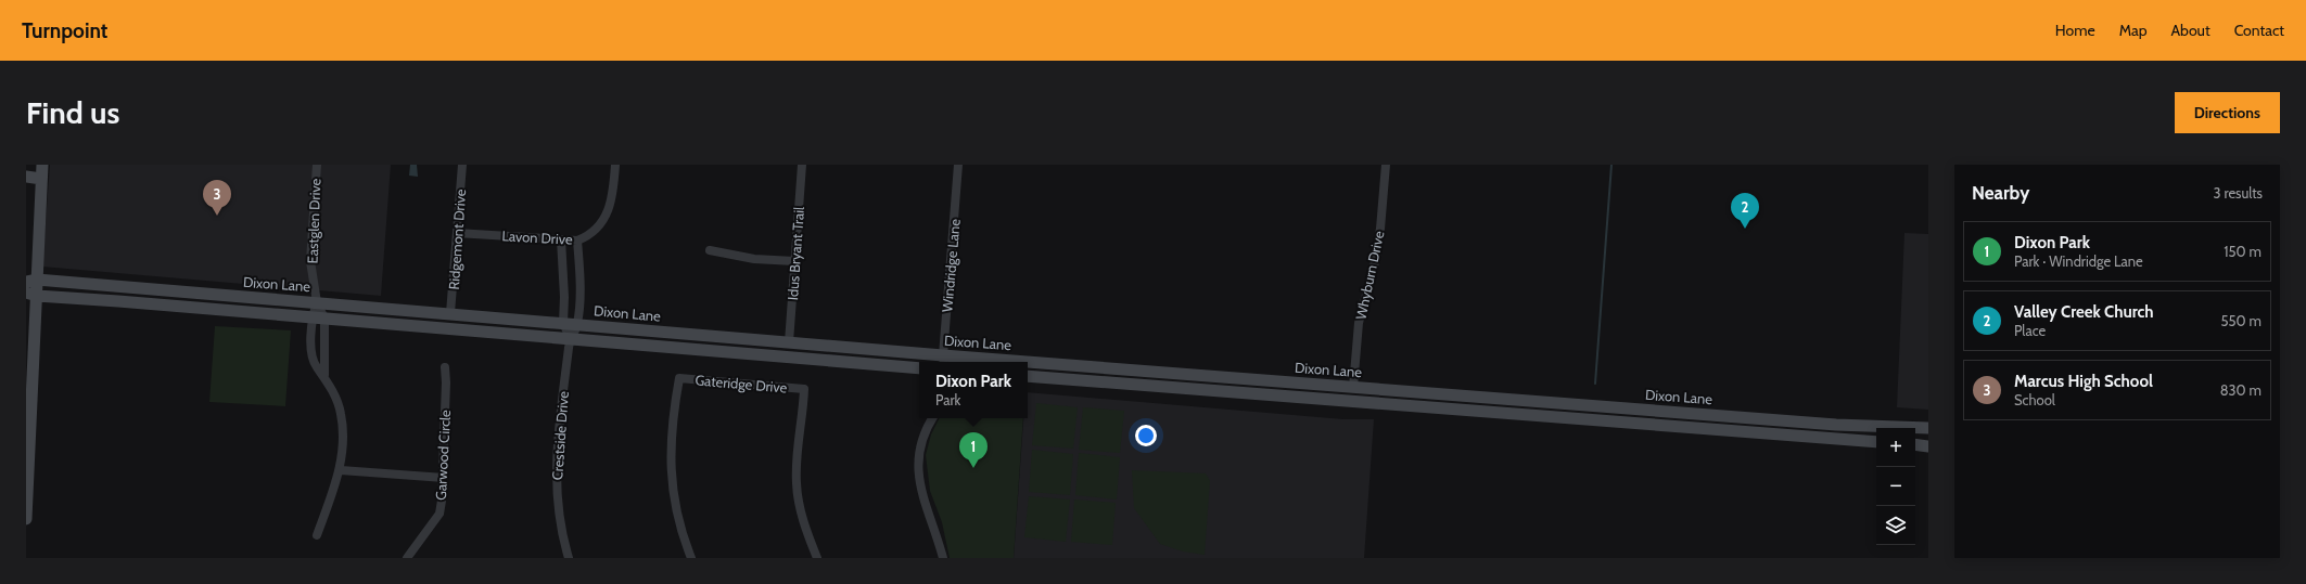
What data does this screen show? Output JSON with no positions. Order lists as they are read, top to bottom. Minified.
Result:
{"streets":{"main road":["Dixon Lane"],"street":["Eastglen Drive","Lavon Drive","Ridgemont Drive","Idus Bryant Trail","Windridge Lane","Whyburn Drive","Gateridge Drive","Crestside Drive","Garwood Circle"]},"crossings":[["Eastglen Drive","Dixon Lane"],["Lavon Drive","Ridgemont Drive"],["Ridgemont Drive","Dixon Lane"],["Idus Bryant Trail","Dixon Lane"],["Windridge Lane","Dixon Lane"],["Whyburn Drive","Dixon Lane"]],"page":{"header":"Turnpoint","nav":["Home","Map","About","Contact"],"buttons":"Directions","title":"Find us","heading":["Nearby","3 results"],"pins":["3","2","1"],"list":[{"mark":"1","name":"Dixon Park","note":"Park · Windridge Lane","value":"150 m"},{"mark":"2","name":"Valley Creek Church","note":"Place","value":"550 m"},{"mark":"3","name":"Marcus High School","note":"School","value":"830 m"}],"popup":["Dixon Park","Park"],"map_buttons":["+","−"]}}
